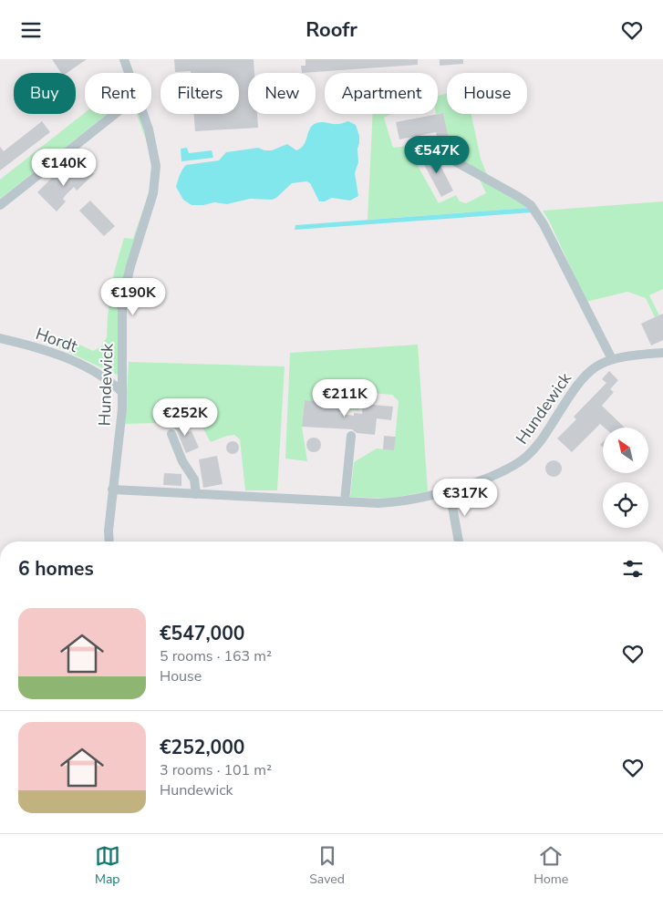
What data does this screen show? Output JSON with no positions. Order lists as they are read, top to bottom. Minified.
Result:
{"streets":{"street":["Hordt","Hundewick"]},"crossings":[["Hordt","Hundewick"]],"north":"top left","page":{"header":"Roofr","chip":["Buy","Rent","Filters","New","Apartment","House"],"price":["€547K","€140K","€190K","€211K","€252K","€317K"],"heading":"6 homes","list":[{"name":"€547,000","note":"5 rooms · 163 m² · House"},{"name":"€252,000","note":"3 rooms · 101 m² · Hundewick"}],"tabs":["Map","Saved","Home"]}}
